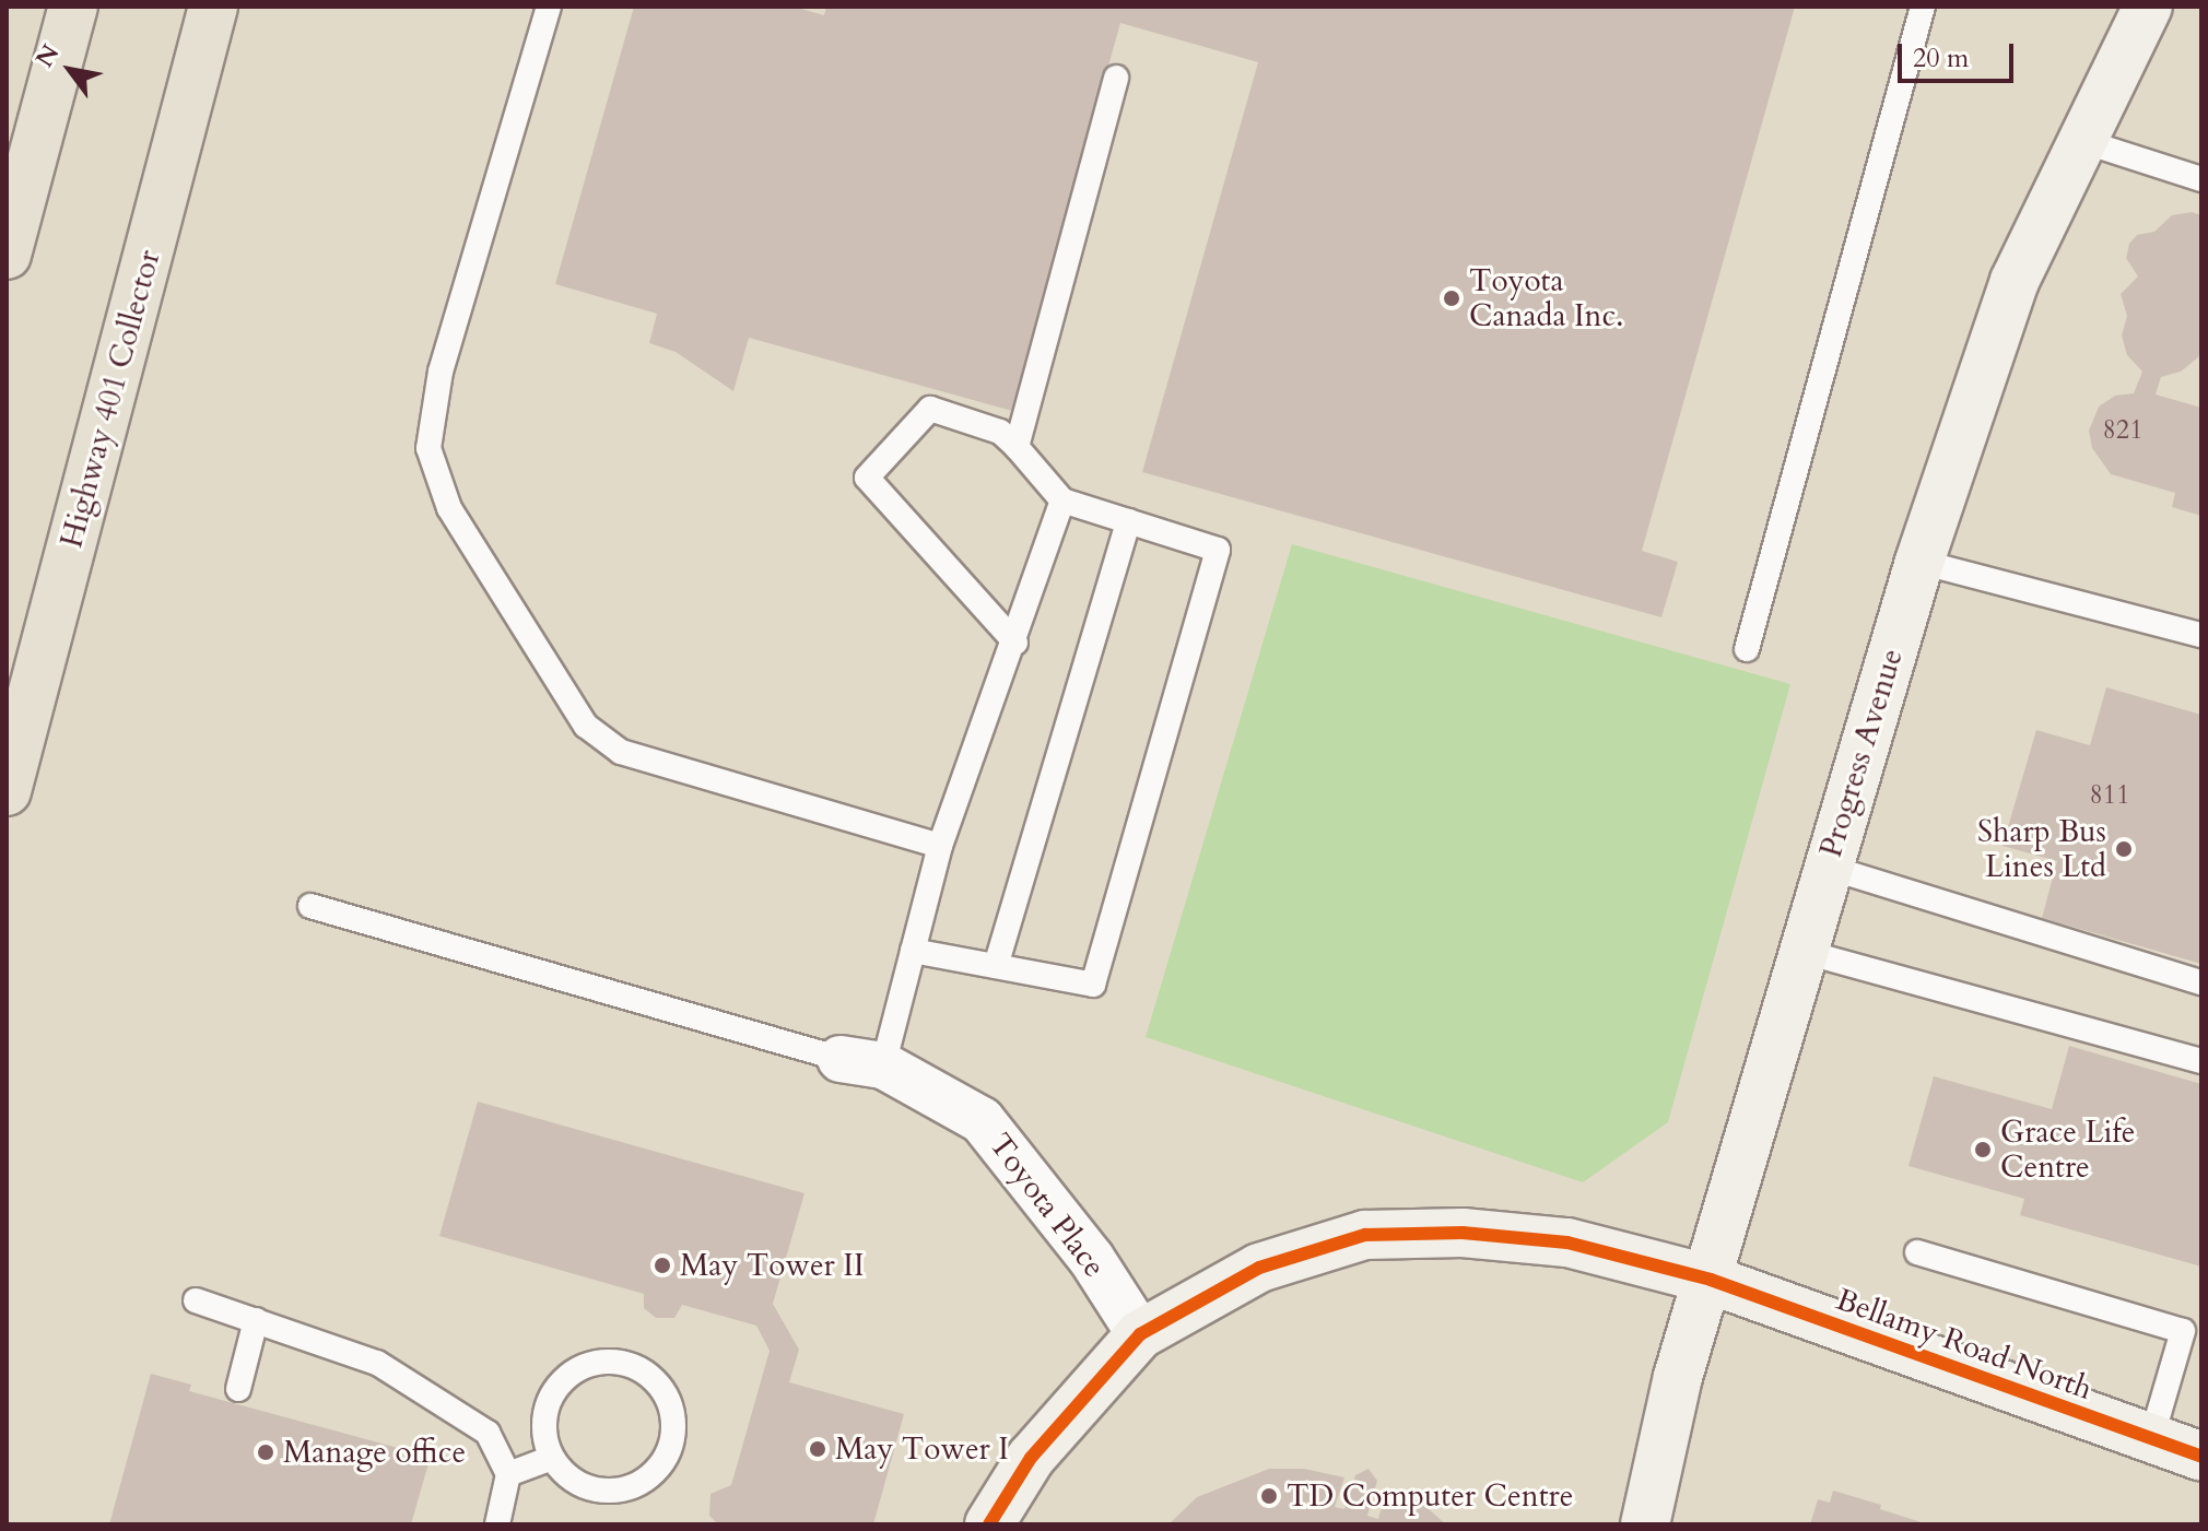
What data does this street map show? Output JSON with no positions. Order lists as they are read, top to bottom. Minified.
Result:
{"streets":{"highway":["Highway 401 Collector"],"main road":["Progress Avenue","Bellamy Road North"],"street":["Toyota Place"]},"crossings":[["Progress Avenue","Bellamy Road North"],["Toyota Place","Bellamy Road North"]],"places":["Toyota Canada Inc.","Sharp Bus Lines Ltd","Grace Life Centre","May Tower II","May Tower I","Manage office","TD Computer Centre"],"house_numbers":["821","811"],"scale_bar":"20 m","north":"top left"}
